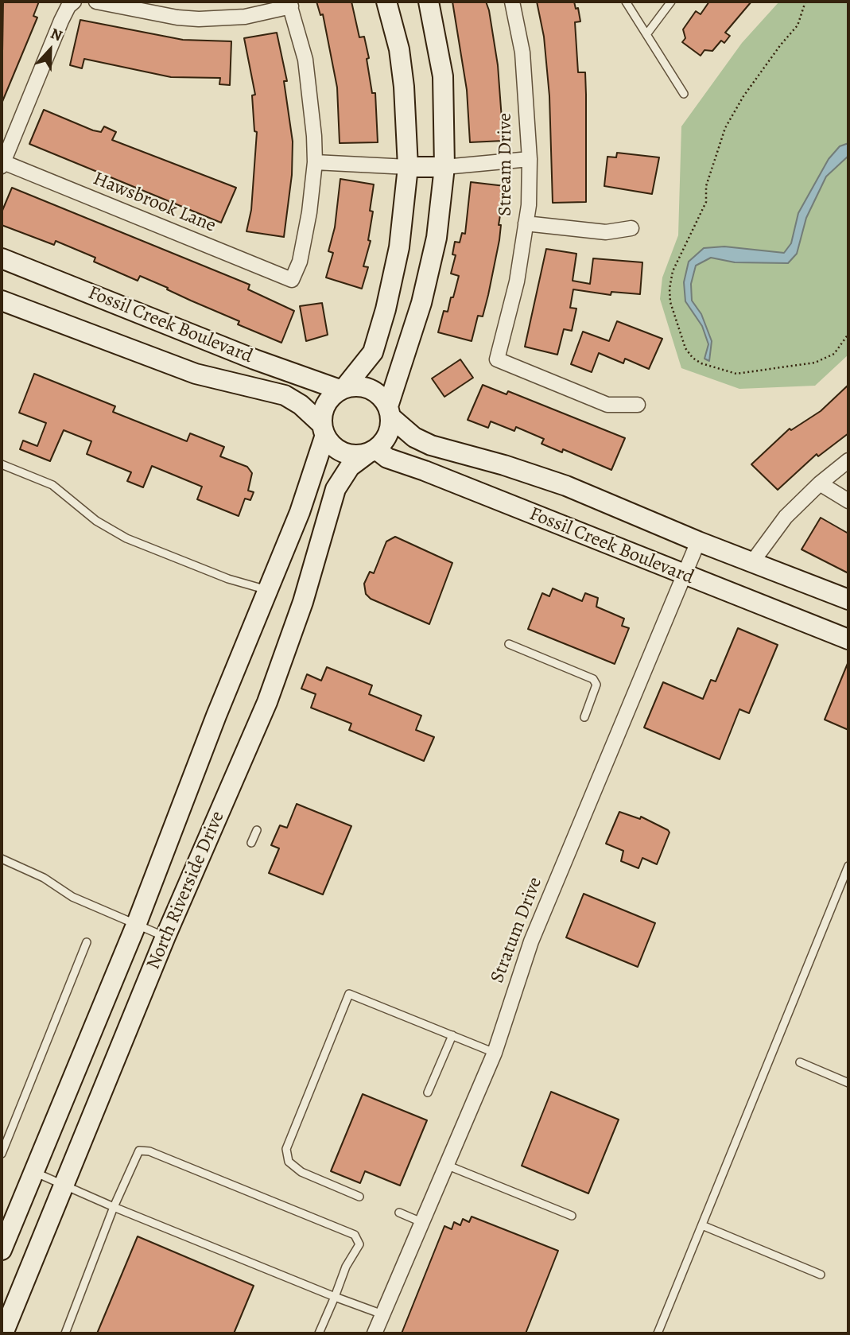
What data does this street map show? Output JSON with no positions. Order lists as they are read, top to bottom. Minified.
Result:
{"streets":{"main road":["Fossil Creek Boulevard","North Riverside Drive"],"street":["Stream Drive","Hawsbrook Lane","Stratum Drive"]},"crossings":[["Fossil Creek Boulevard","North Riverside Drive"],["Fossil Creek Boulevard","Stratum Drive"]],"north":"top"}
